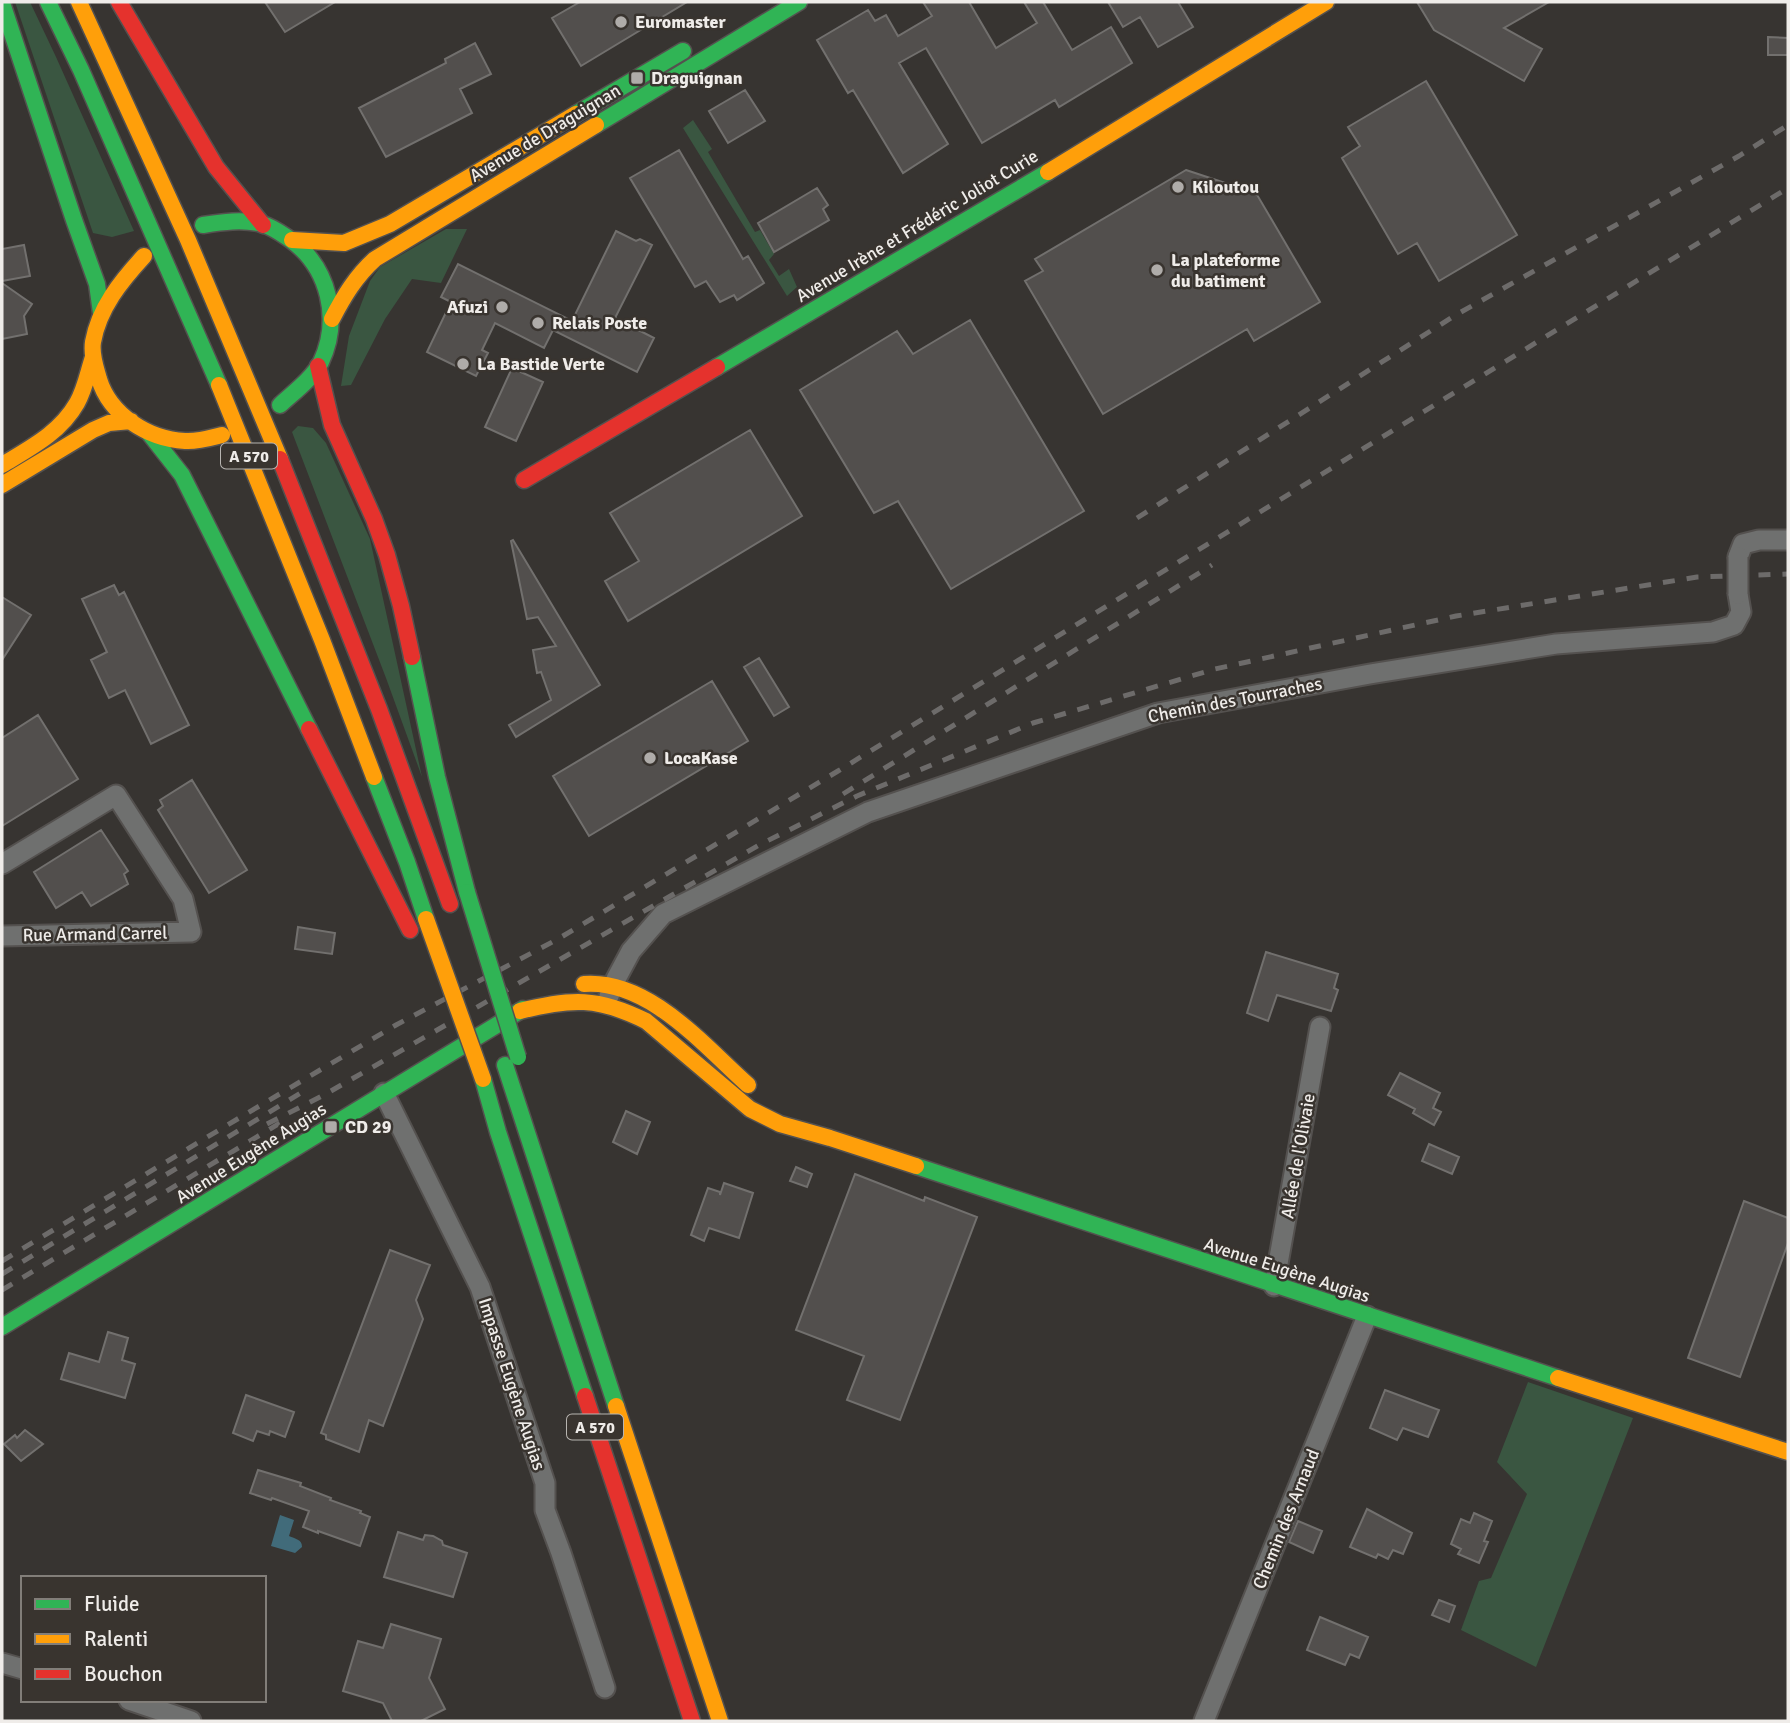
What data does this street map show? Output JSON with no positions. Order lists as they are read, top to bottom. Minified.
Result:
{"streets":{"main road":["Avenue de Draguignan","Avenue Irène et Frédéric Joliot Curie","A 570","Avenue Eugène Augias"],"street":["Chemin des Tourraches","Rue Armand Carrel","Allée de l'Olivaie","Impasse Eugène Augias","Chemin des Arnaud"]},"crossings":[["Chemin des Tourraches","Avenue Eugène Augias"],["Avenue Eugène Augias","Allée de l'Olivaie"],["Avenue Eugène Augias","Impasse Eugène Augias"],["Avenue Eugène Augias","Chemin des Arnaud"]],"places":{"other":["Euromaster","Kiloutou","La plateforme du batiment","Afuzi","Relais Poste","La Bastide Verte","LocaKase"],"transit":["Draguignan","CD 29"]},"legend":["Fluide","Ralenti","Bouchon"]}
